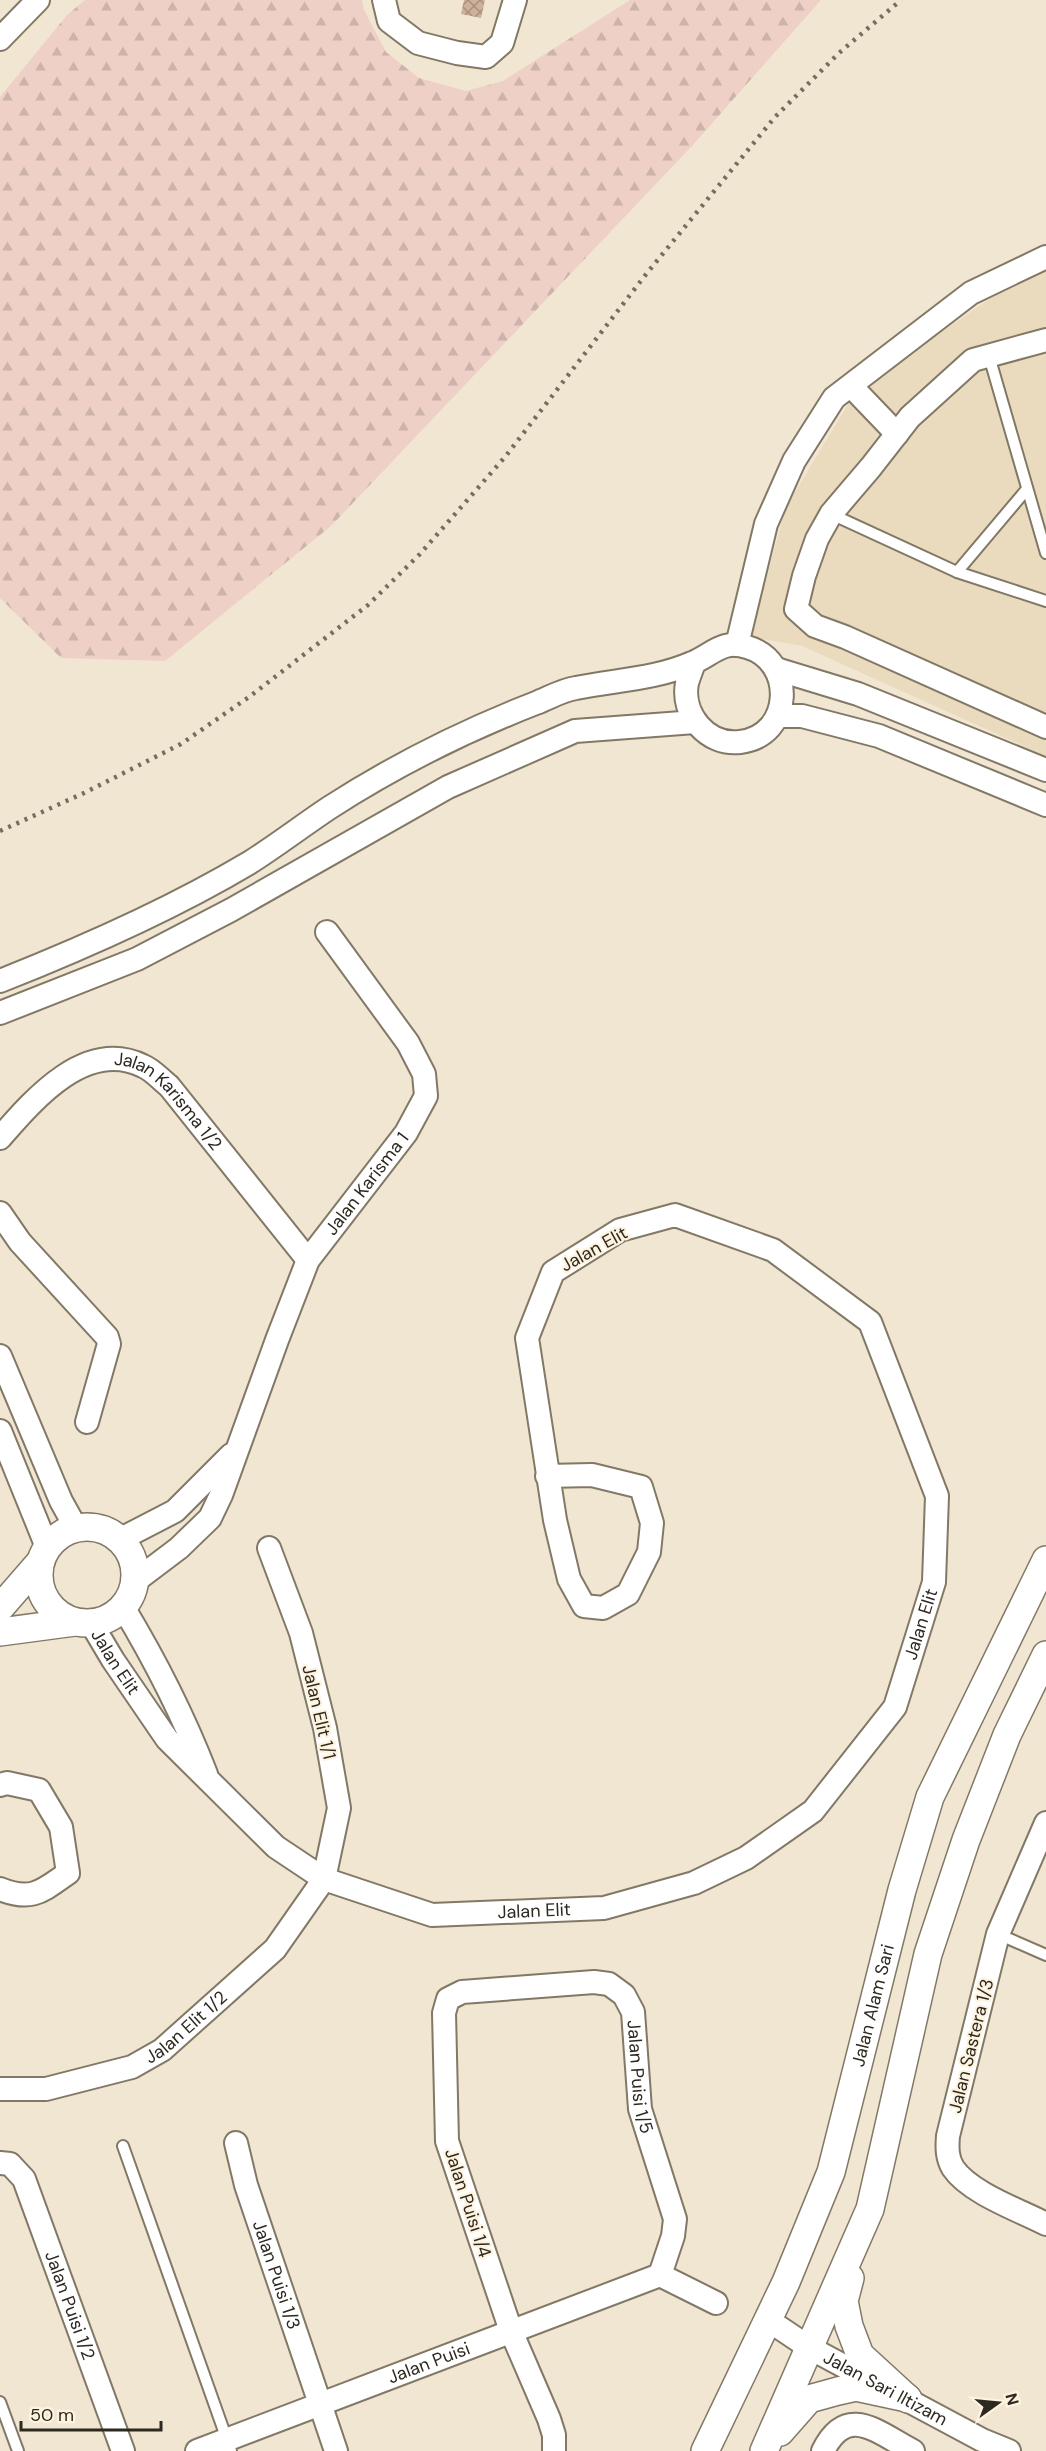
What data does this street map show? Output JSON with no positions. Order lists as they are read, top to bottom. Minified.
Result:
{"streets":{"street":["Jalan Karisma 1/2","Jalan Karisma 1","Jalan Elit","Jalan Elit 1/1","Jalan Alam Sari","Jalan Elit 1/2","Jalan Sastera 1/3","Jalan Puisi 1/5","Jalan Puisi 1/4","Jalan Puisi 1/3","Jalan Puisi 1/2","Jalan Puisi","Jalan Sari Iltizam"]},"crossings":[["Jalan Karisma 1/2","Jalan Karisma 1"],["Jalan Karisma 1","Jalan Elit"],["Jalan Elit","Jalan Elit 1/1"],["Jalan Elit","Jalan Elit 1/2"],["Jalan Elit 1/1","Jalan Elit 1/2"],["Jalan Alam Sari","Jalan Sari Iltizam"],["Jalan Puisi 1/5","Jalan Puisi 1/4"],["Jalan Puisi 1/5","Jalan Puisi"],["Jalan Puisi 1/4","Jalan Puisi"],["Jalan Puisi 1/3","Jalan Puisi"]],"scale_bar":"50 m","north":"right"}
